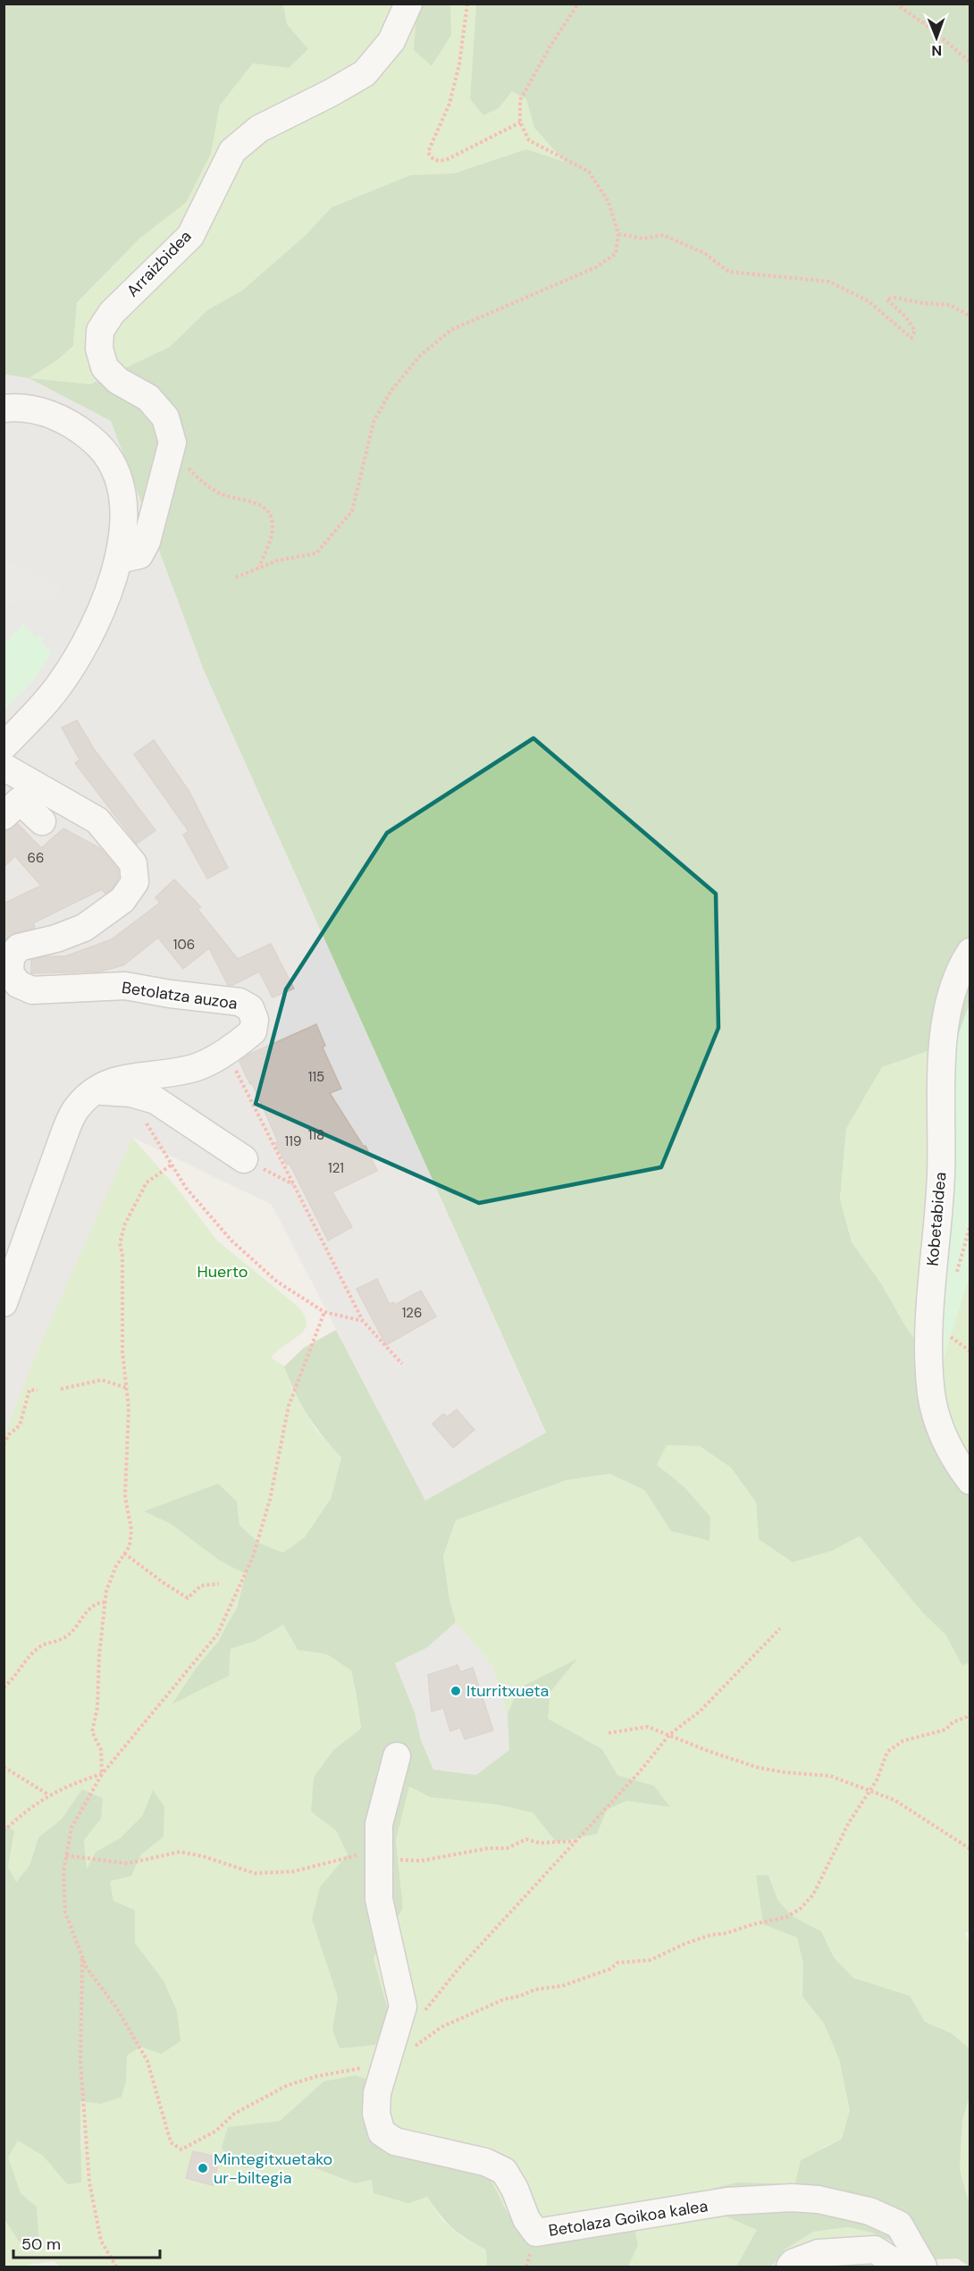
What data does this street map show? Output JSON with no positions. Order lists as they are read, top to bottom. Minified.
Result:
{"streets":{"street":["Arraizbidea","Betolatza auzoa","Kobetabidea","Betolaza Goikoa kalea"]},"parks":["Huerto"],"places":["Iturritxueta","Mintegitxuetako ur-biltegia"],"house_numbers":["66","106","115","118","119","121","126"],"scale_bar":"50 m","north":"bottom"}
